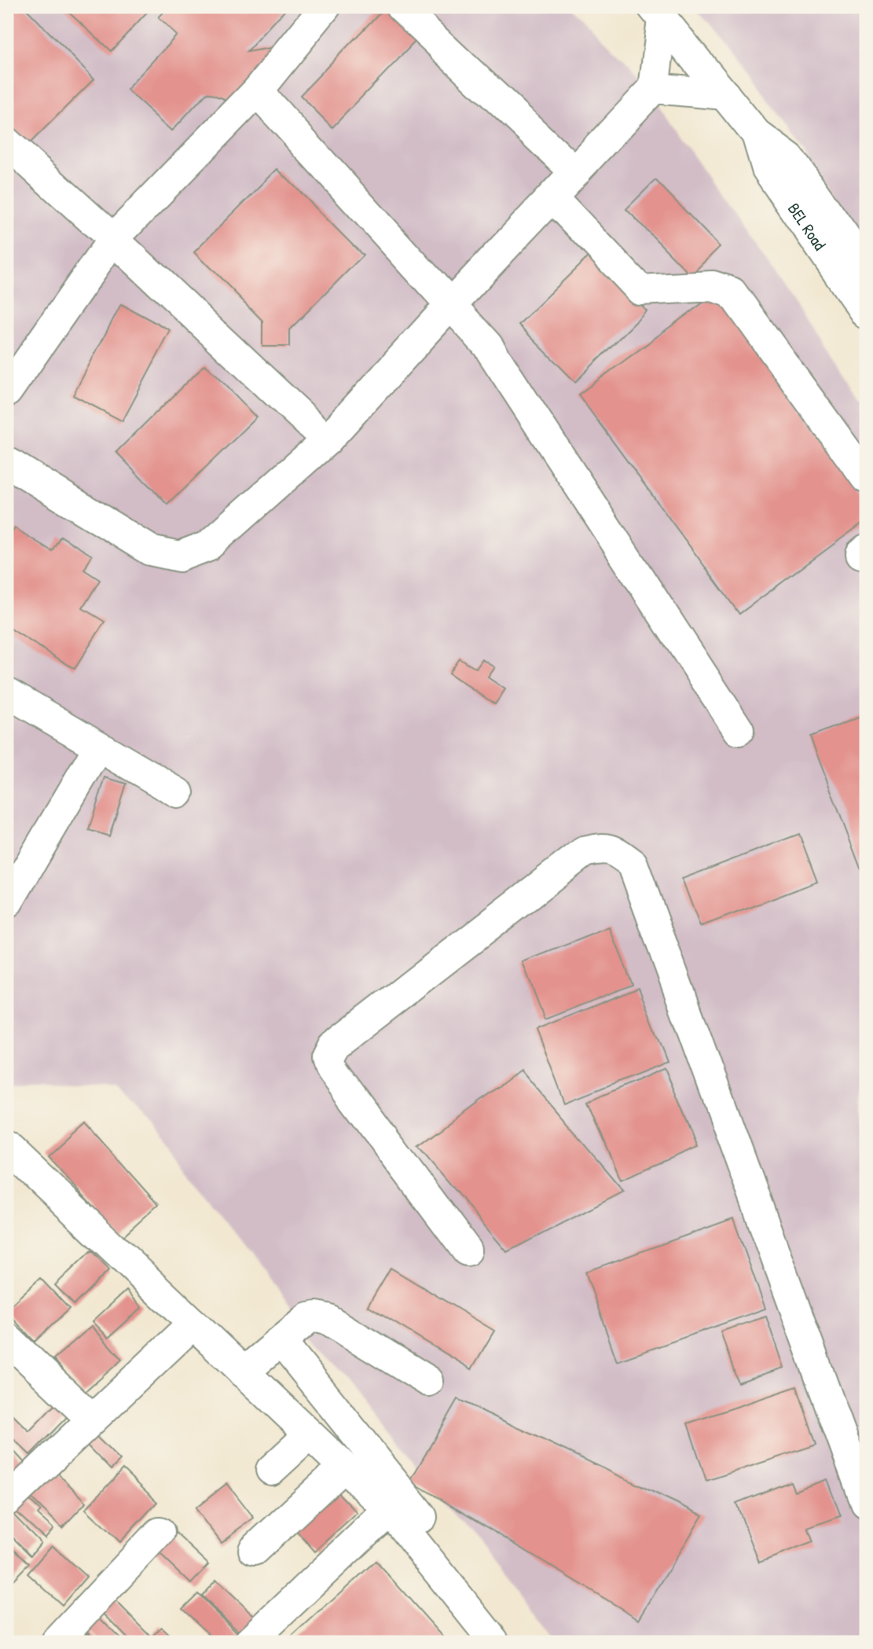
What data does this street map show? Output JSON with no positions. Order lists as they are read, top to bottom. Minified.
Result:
{"streets":{"street":["BEL Road"]}}
